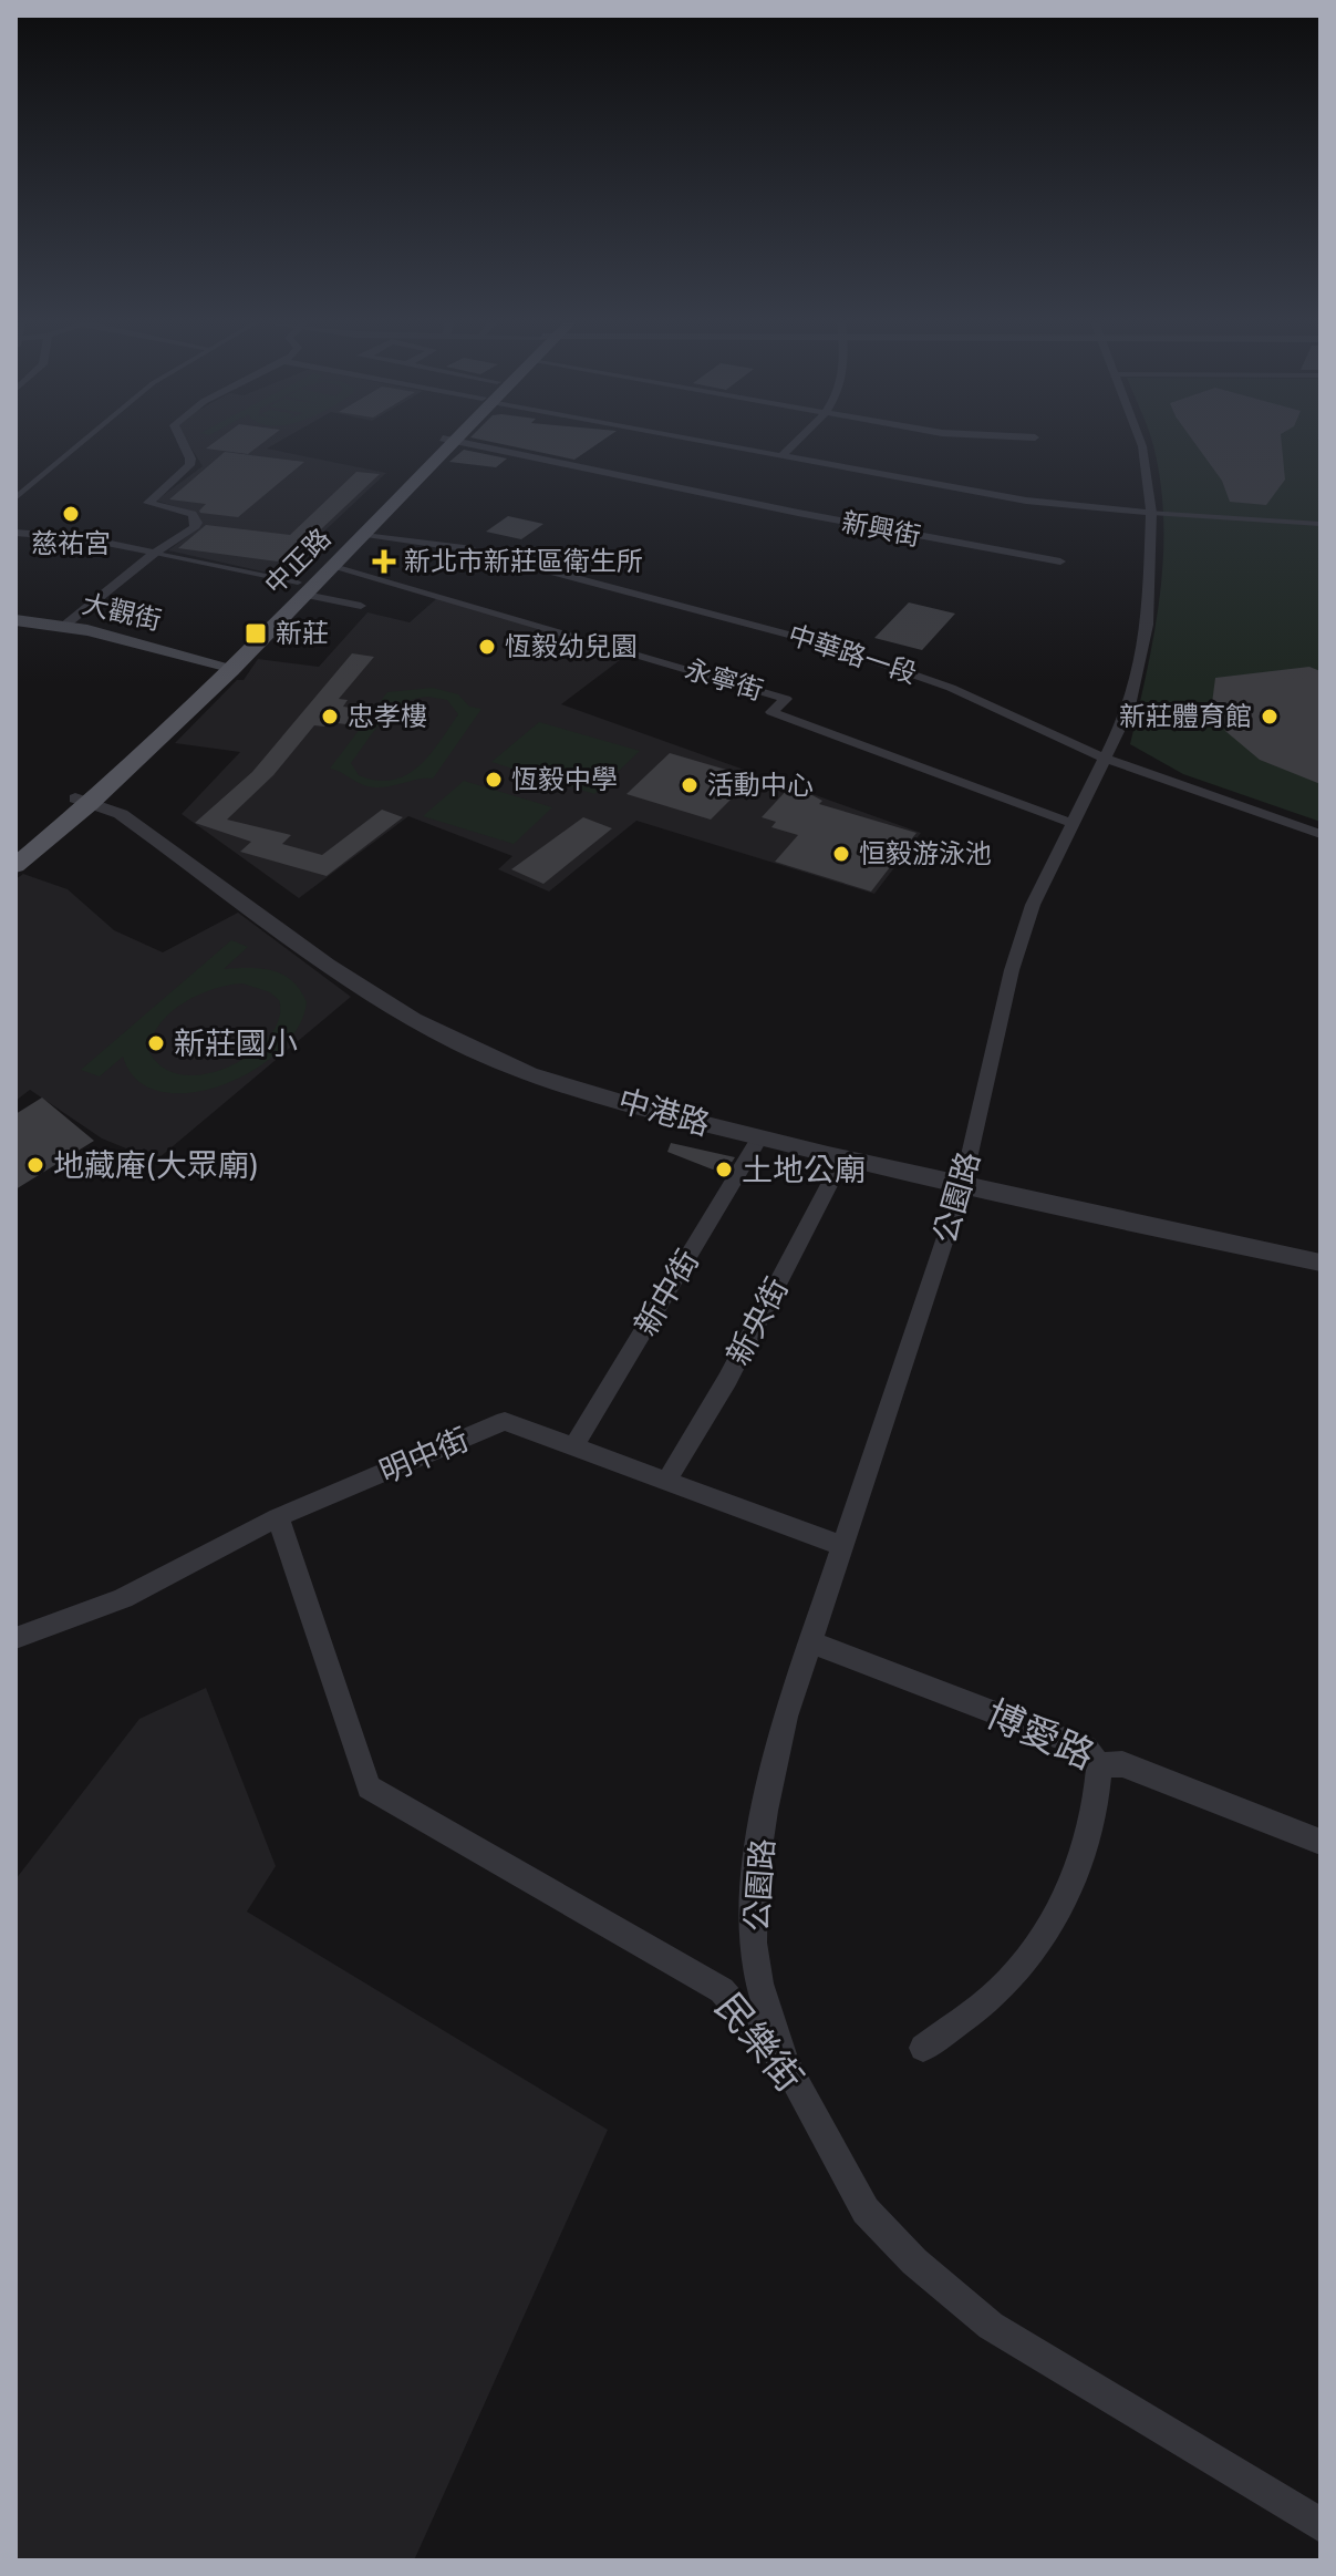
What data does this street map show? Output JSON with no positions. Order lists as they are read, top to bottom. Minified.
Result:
{"streets":{"main road":["中正路","大觀街"],"street":["新興街","中華路一段","永寧街","中港路","公園路","新中街","新央街","明中街","博愛路","民樂街"]},"crossings":[["中正路","大觀街"],["中正路","中華路一段"],["中正路","永寧街"],["中正路","中港路"],["中華路一段","公園路"],["永寧街","公園路"],["中港路","公園路"],["中港路","新中街"],["中港路","新央街"],["公園路","明中街"],["公園路","博愛路"],["公園路","民樂街"],["新中街","明中街"],["新央街","明中街"],["明中街","民樂街"]],"places":{"other":["慈祐宮","恆毅幼兒園","忠孝樓","新莊體育館","恆毅中學","活動中心","恒毅游泳池","新莊國小","地藏庵(大眾廟)","土地公廟"],"health":["新北市新莊區衛生所"],"transit":["新莊"]}}
